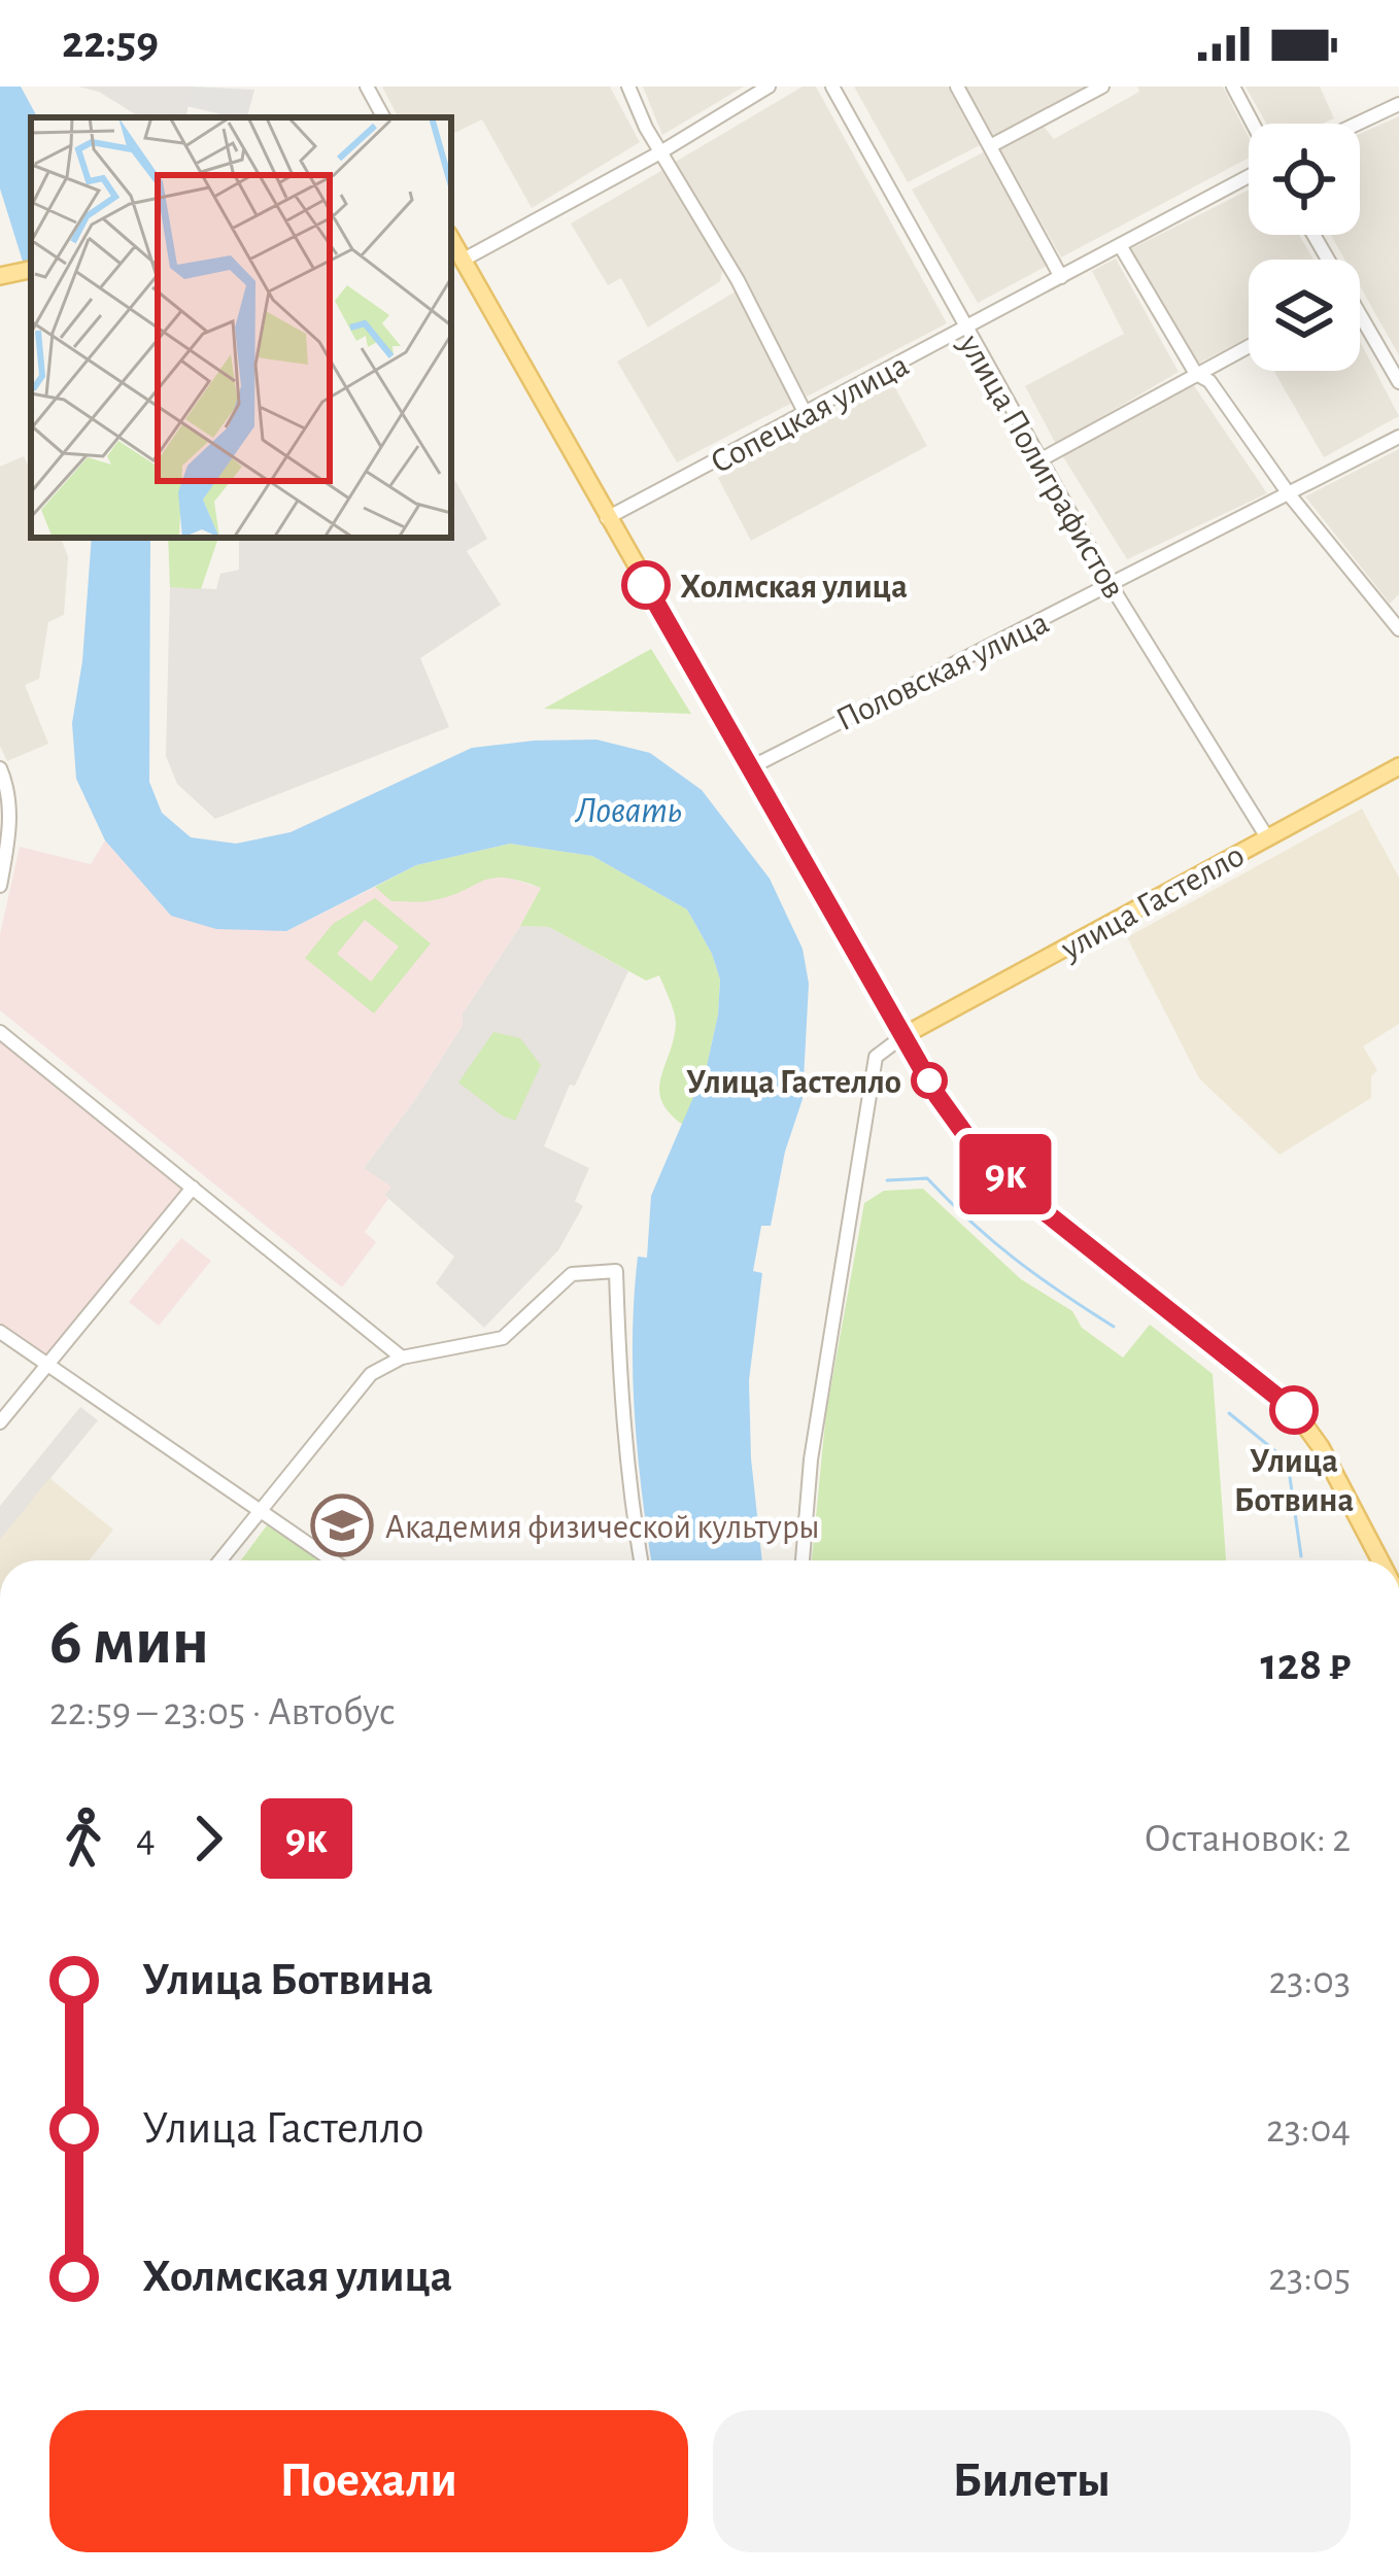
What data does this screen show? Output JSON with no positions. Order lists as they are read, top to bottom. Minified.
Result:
{"streets":{"main road":["улица Гастелло"],"street":["Сопецкая улица","улица Полиграфистов","Половская улица"]},"crossings":[["Сопецкая улица","улица Полиграфистов"],["улица Полиграфистов","Половская улица"],["улица Полиграфистов","улица Гастелло"]],"water":["Ловать"],"places":{"other":["Холмская улица","Улица Гастелло","Улица Ботвина"],"school or university":["Aкадемия физической культуры"]},"lines":["bus line 9к"],"page":{"status":"22:59","on_map":"9к","heading":["6 мин","22:59 – 23:05 · Автобус","128 ₽"],"legs":["4","9к","Остановок: 2"],"list":[{"name":"Улица Ботвина","value":"23:03"},{"name":"Улица Гастелло","value":"23:04"},{"name":"Холмская улица","value":"23:05"}],"buttons":["Поехали","Билеты"]}}
